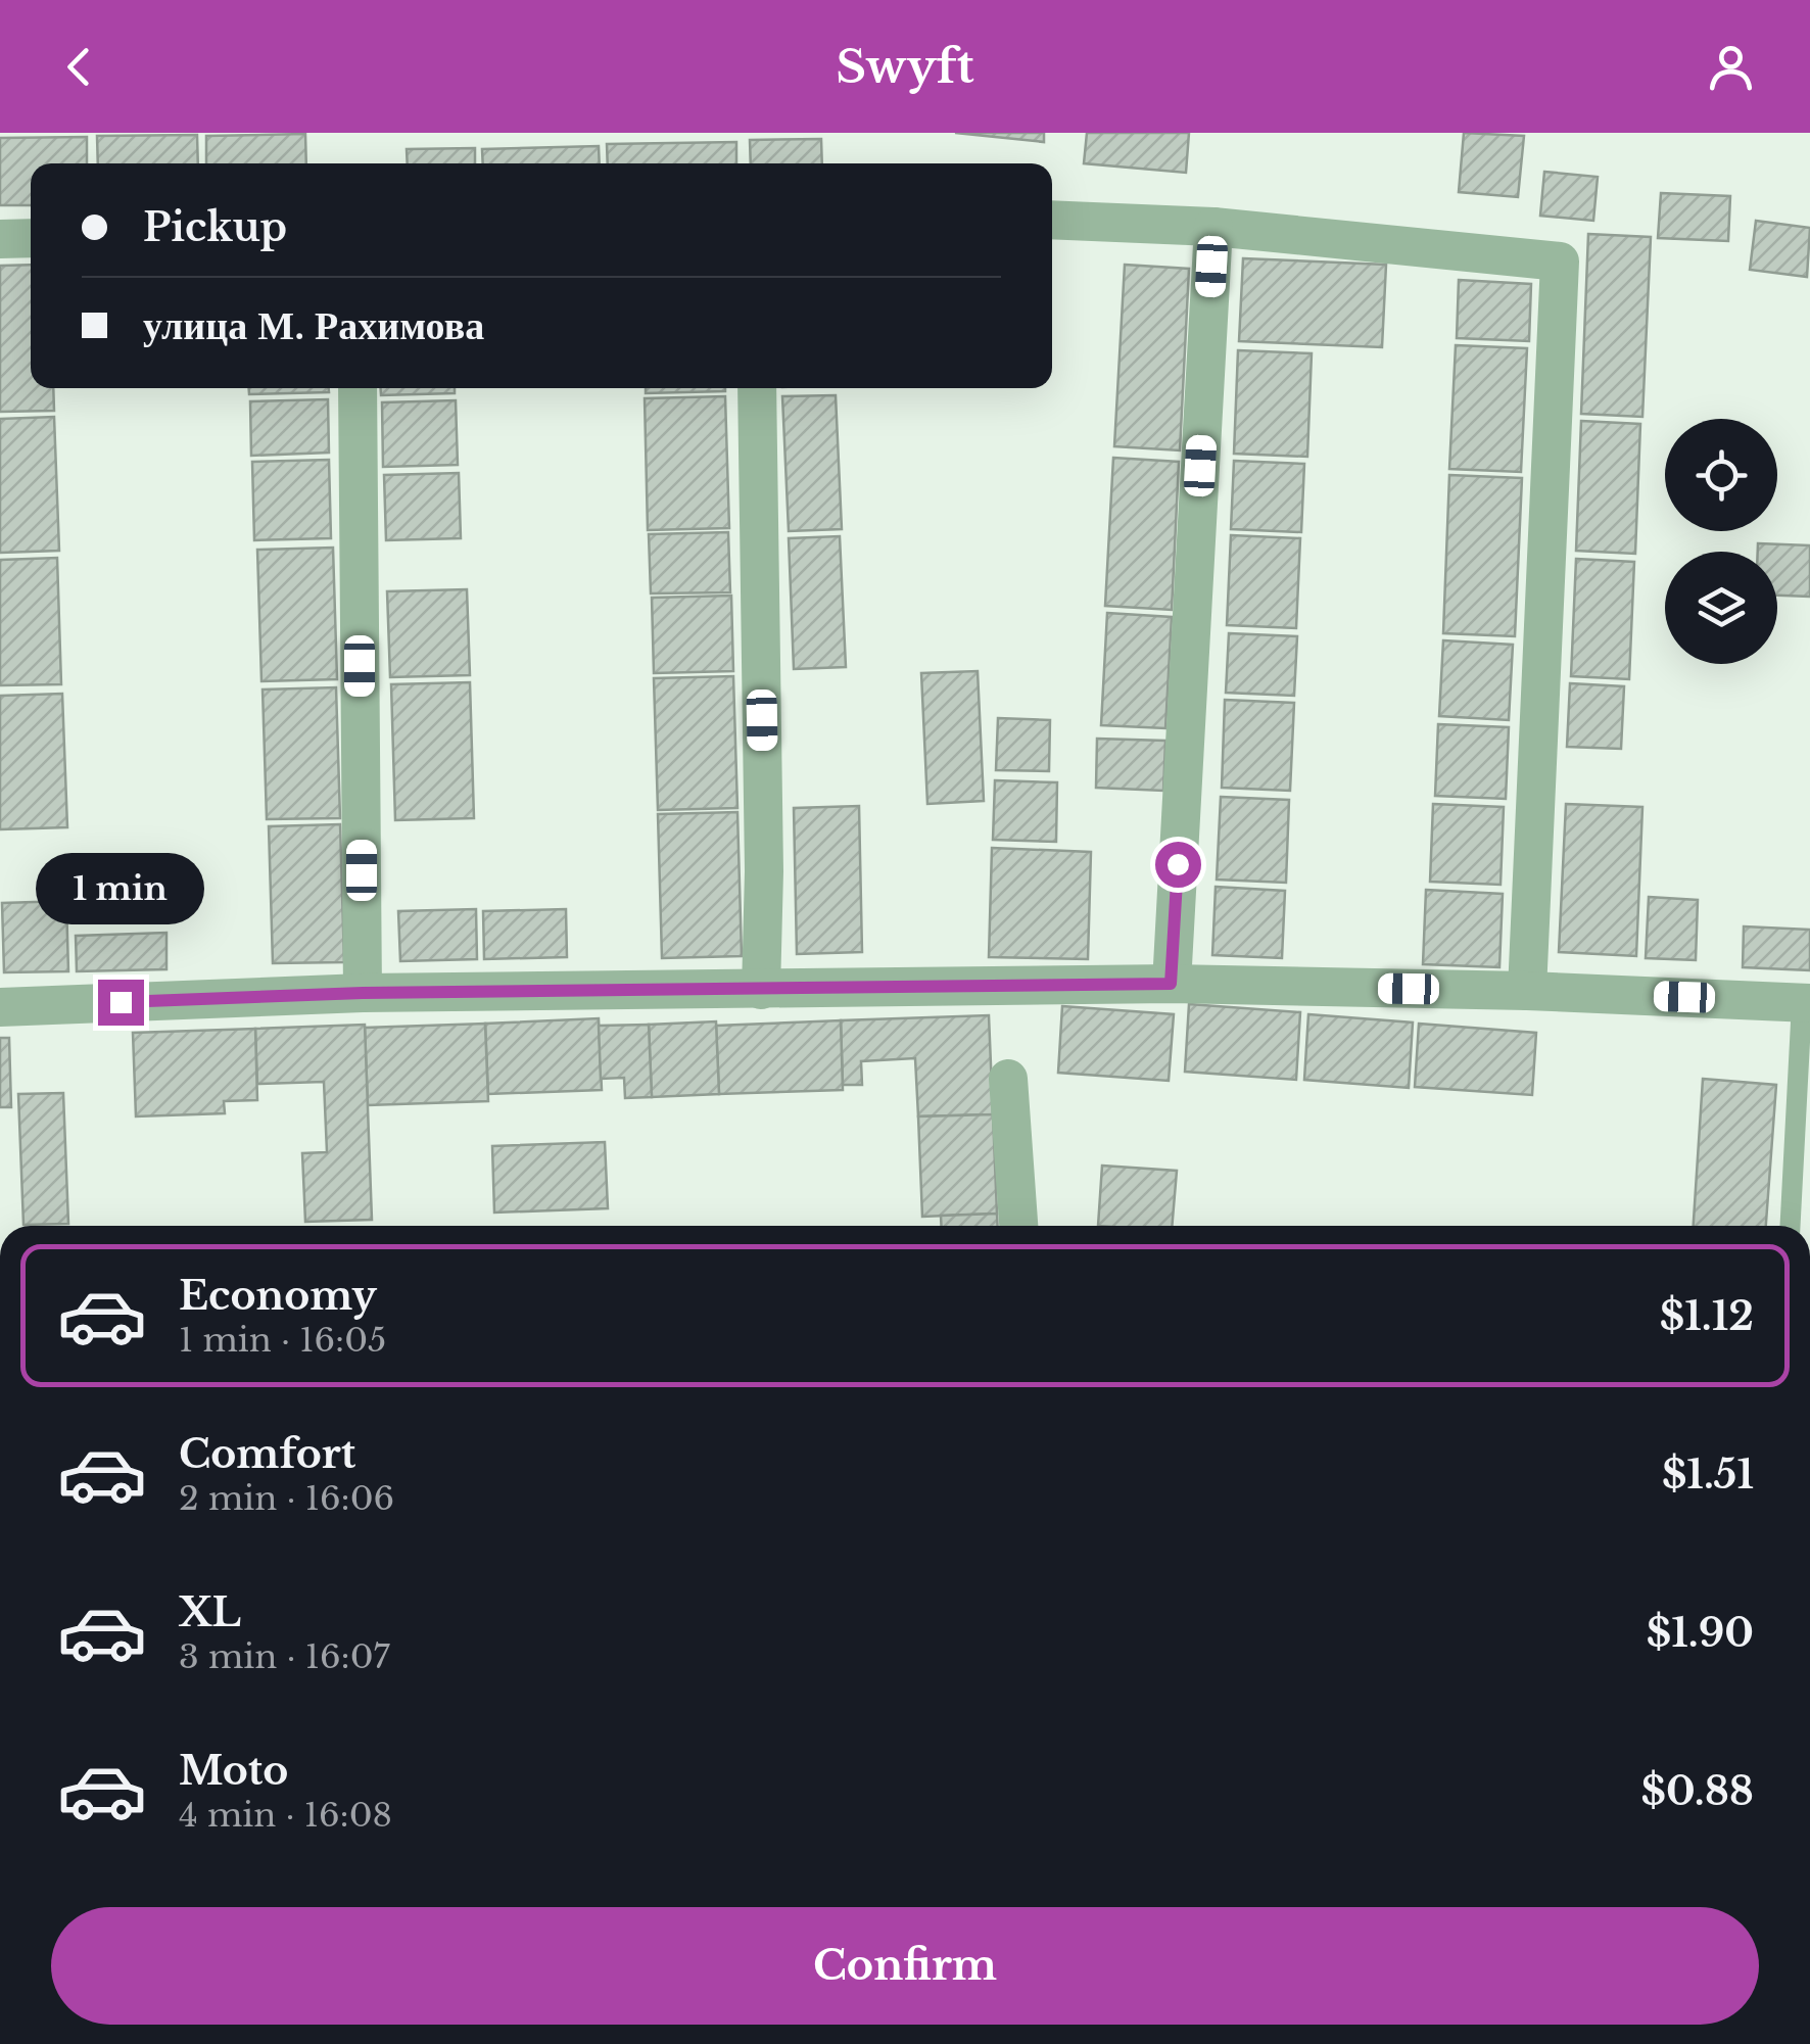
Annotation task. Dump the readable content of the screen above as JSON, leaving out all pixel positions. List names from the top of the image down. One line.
{"page":{"header":"Swyft","banner":["Pickup","улица М. Рахимова"],"bubble":"1 min","list":[{"name":"Economy","note":"1 min · 16:05","value":"$1.12"},{"name":"Comfort","note":"2 min · 16:06","value":"$1.51"},{"name":"XL","note":"3 min · 16:07","value":"$1.90"},{"name":"Moto","note":"4 min · 16:08","value":"$0.88"}],"buttons":"Confirm"}}
